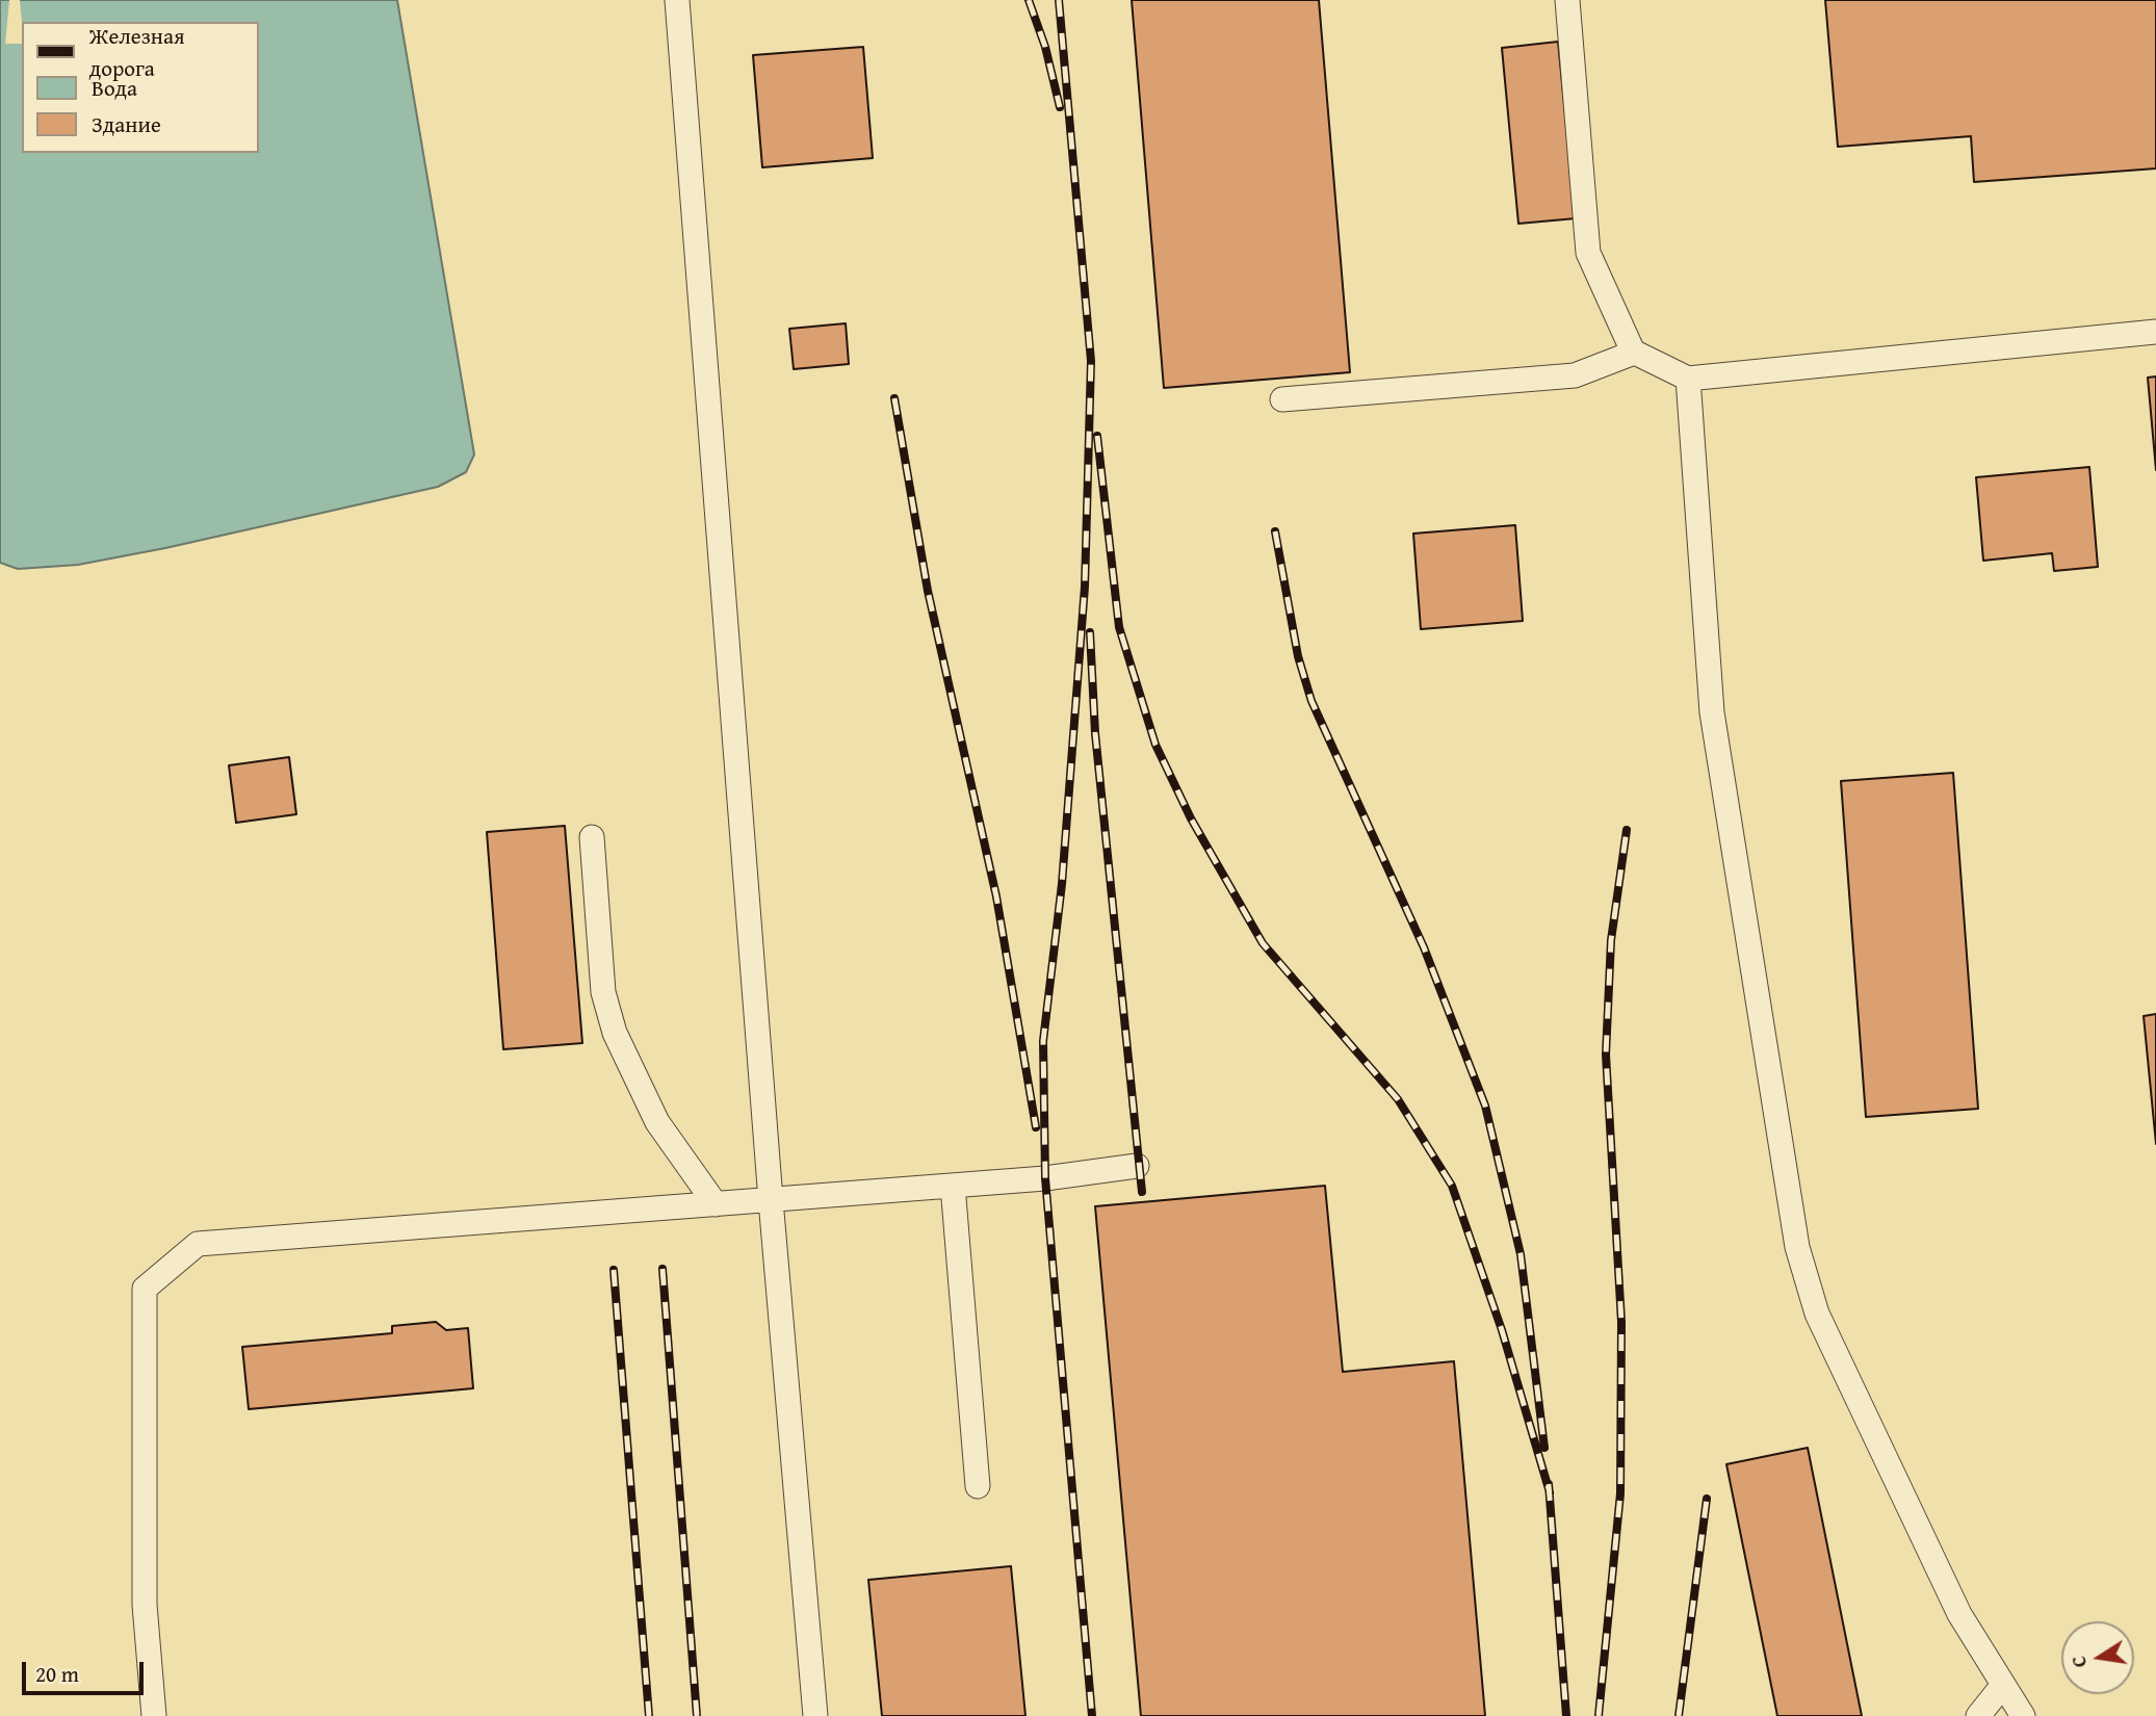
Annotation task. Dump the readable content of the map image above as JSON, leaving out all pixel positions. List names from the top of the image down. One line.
{"legend":["Железная дорога","Вода","Здание"],"scale_bar":"20 m","north":"left"}
